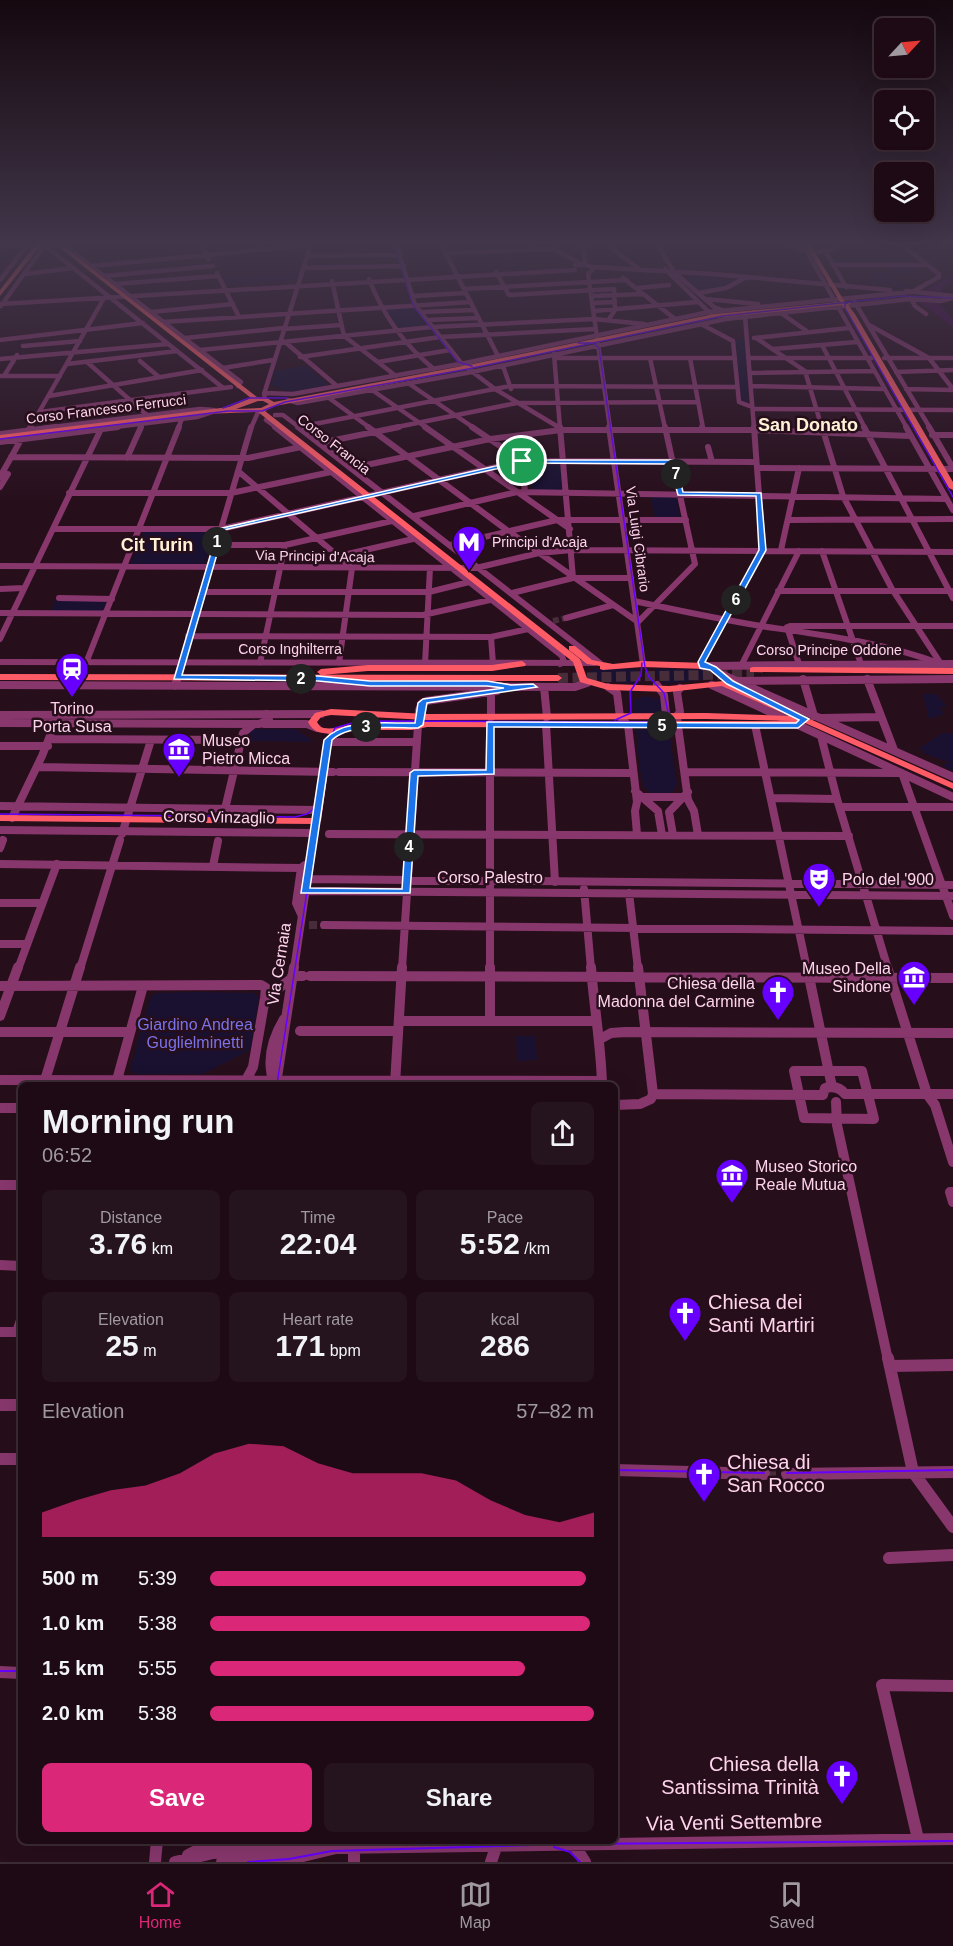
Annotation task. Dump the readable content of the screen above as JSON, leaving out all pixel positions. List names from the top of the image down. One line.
{"streets":{"main road":["Corso Francesco Ferrucci","Corso Francia","Corso Inghilterra","Corso Principe Oddone","Corso Vinzaglio","Via Cernaia"],"street":["Via Luigi Cibrario","Via Principi d'Acaja","Corso Palestro","Via Venti Settembre"]},"crossings":[["Corso Francesco Ferrucci","Corso Francia"],["Corso Francia","Via Principi d'Acaja"],["Corso Francia","Corso Inghilterra"],["Via Luigi Cibrario","Via Principi d'Acaja"],["Corso Vinzaglio","Via Cernaia"],["Corso Palestro","Via Cernaia"]],"districts":["San Donato","Cit Turin"],"parks":["Giardino Andrea Guglielminetti"],"places":{"metro station":["Principi d'Acaja"],"station":["Torino Porta Susa"],"museum":["Museo Pietro Micca","Museo Della Sindone","Museo Storico Reale Mutua"],"theatre":["Polo del '900"],"church":["Chiesa della Madonna del Carmine","Chiesa dei Santi Martiri","Chiesa di San Rocco","Chiesa della Santissima Trinità"]},"north":"top right","page":{"pins":["7","1","6","2","5","3","4"],"heading":["Morning run","06:52"],"stats":[["Distance","3.76 km"],["Time","22:04"],["Pace","5:52 /km"],["Elevation","25 m"],["Heart rate","171 bpm"],["kcal","286"]],"chart":["Elevation","57–82 m"],"list":[{"name":"500 m","note":"5:39"},{"name":"1.0 km","note":"5:38"},{"name":"1.5 km","note":"5:55"},{"name":"2.0 km","note":"5:38"}],"buttons":["Save","Share"],"tabs":["Home","Map","Saved"]}}
